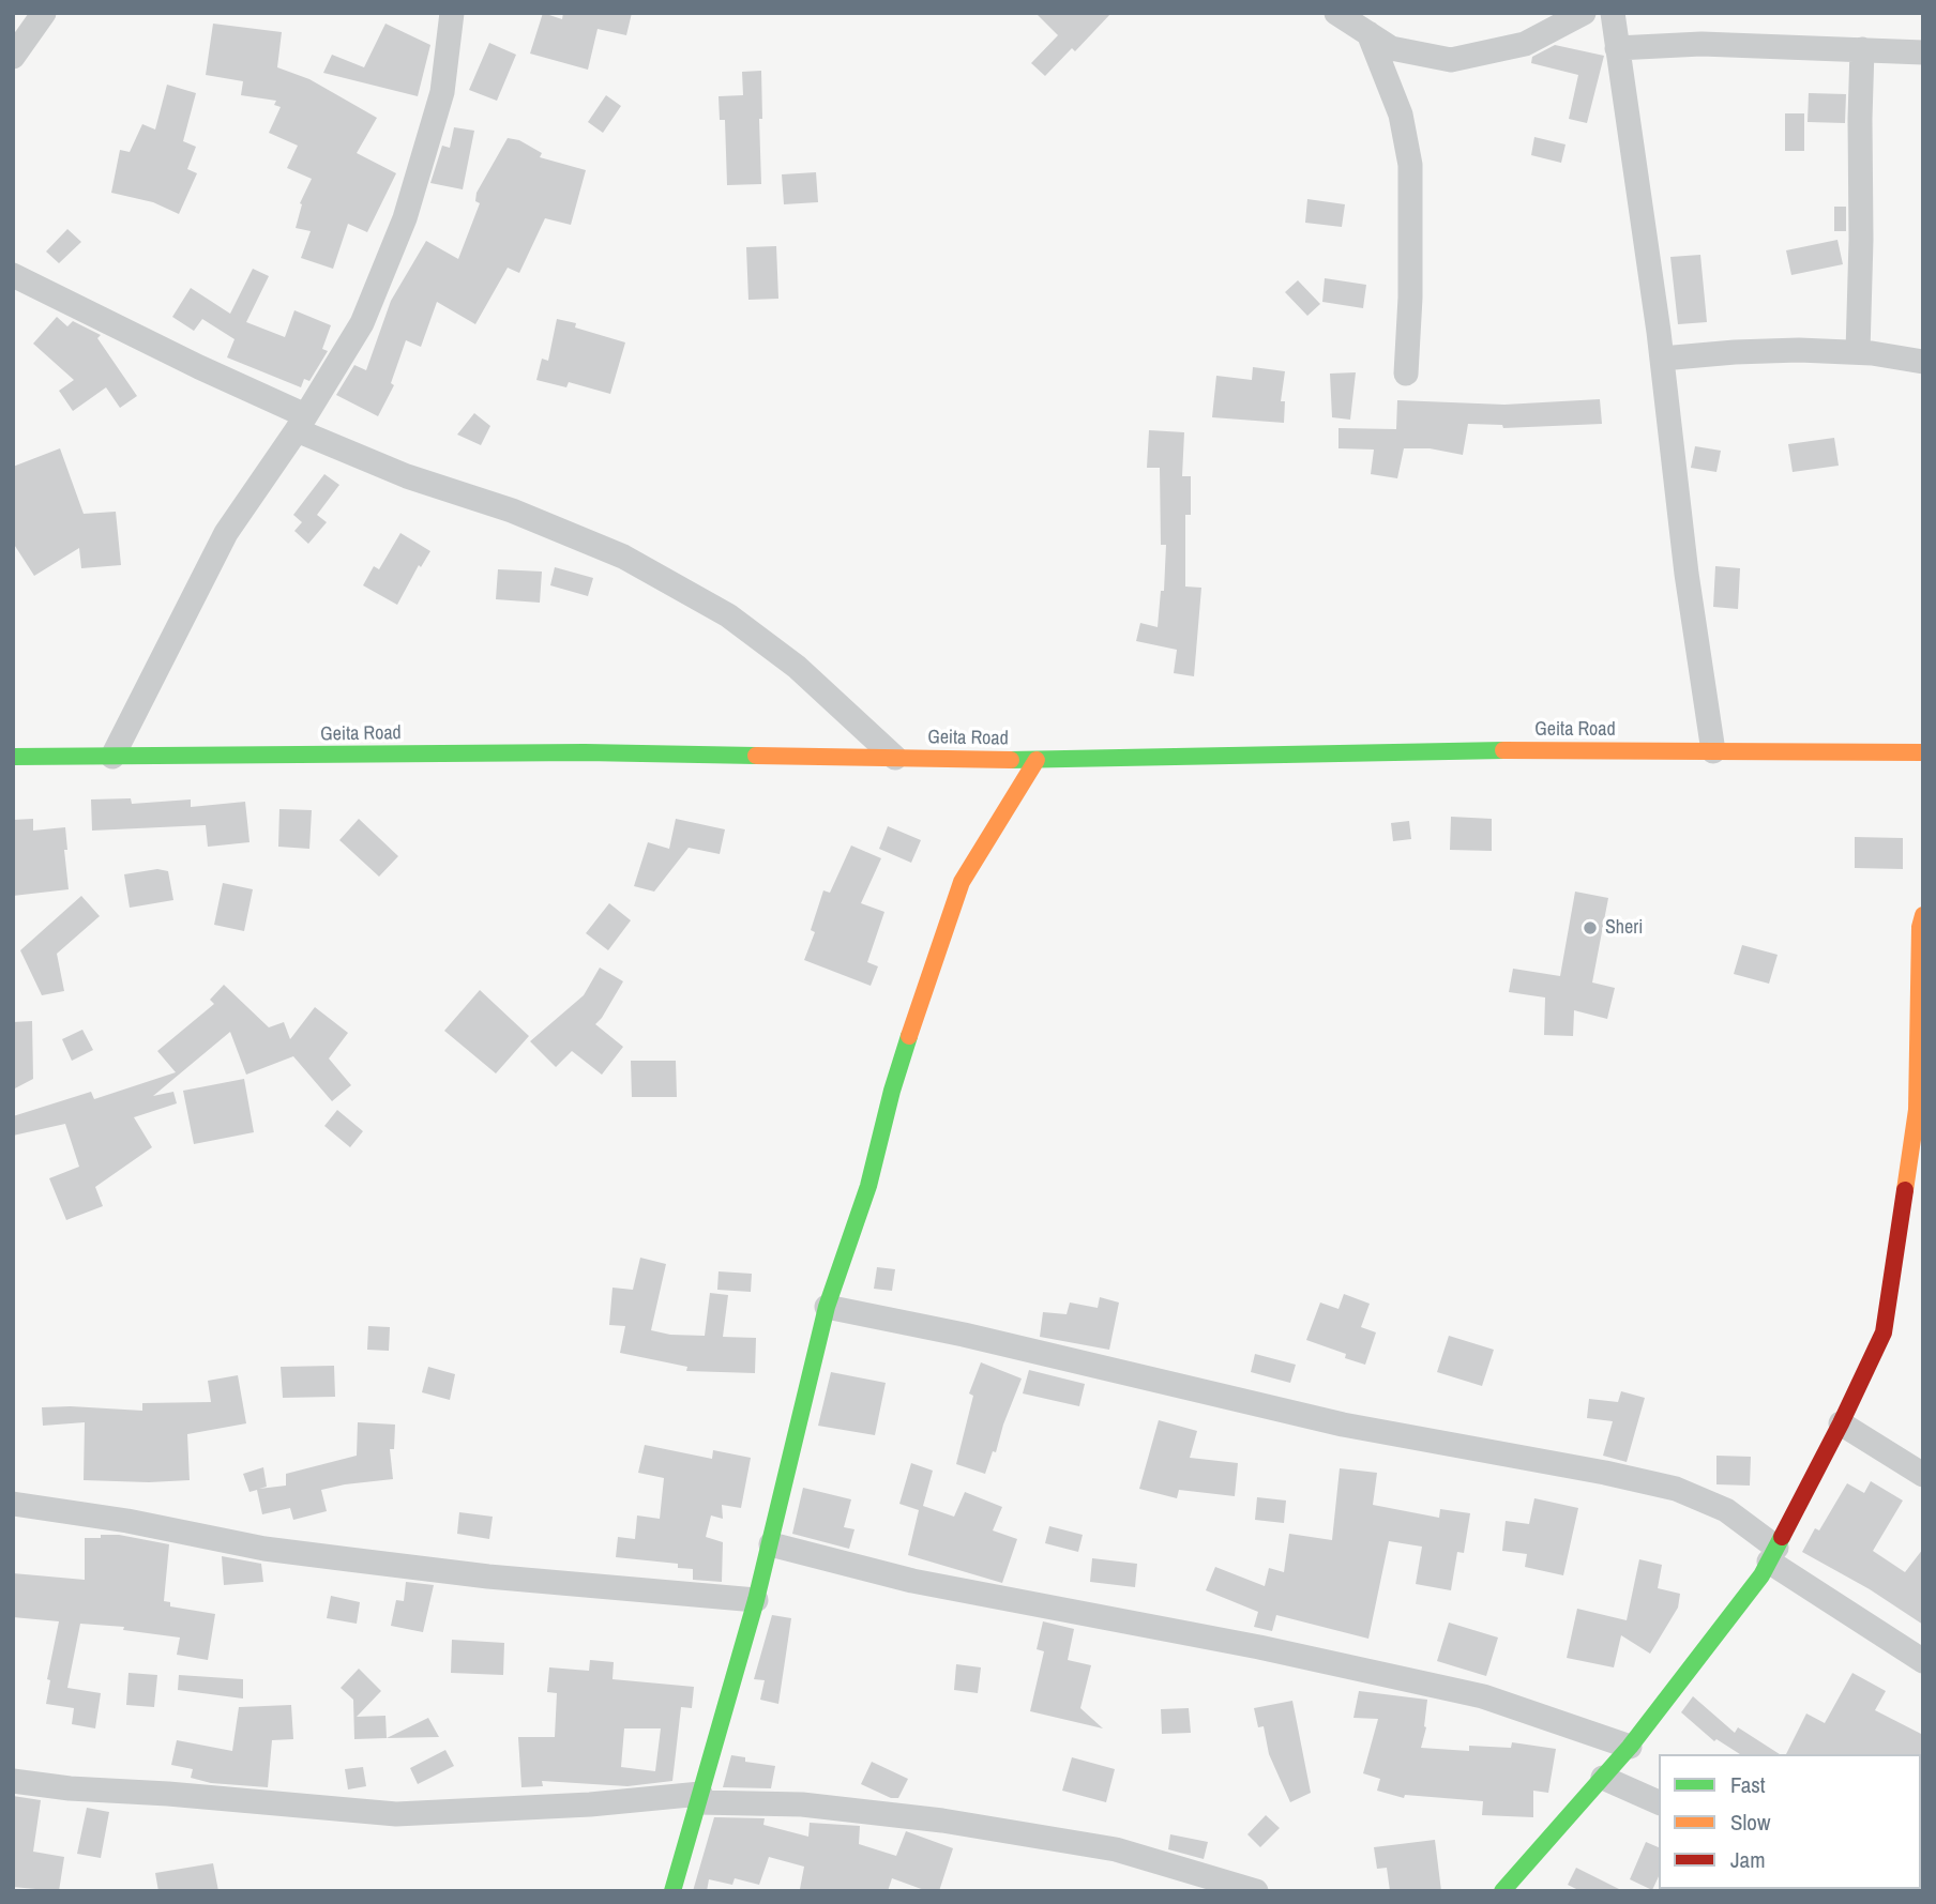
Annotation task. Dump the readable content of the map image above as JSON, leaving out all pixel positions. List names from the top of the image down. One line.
{"streets":{"main road":["Geita Road"]},"places":["Sheri"],"legend":["Fast","Slow","Jam"]}
